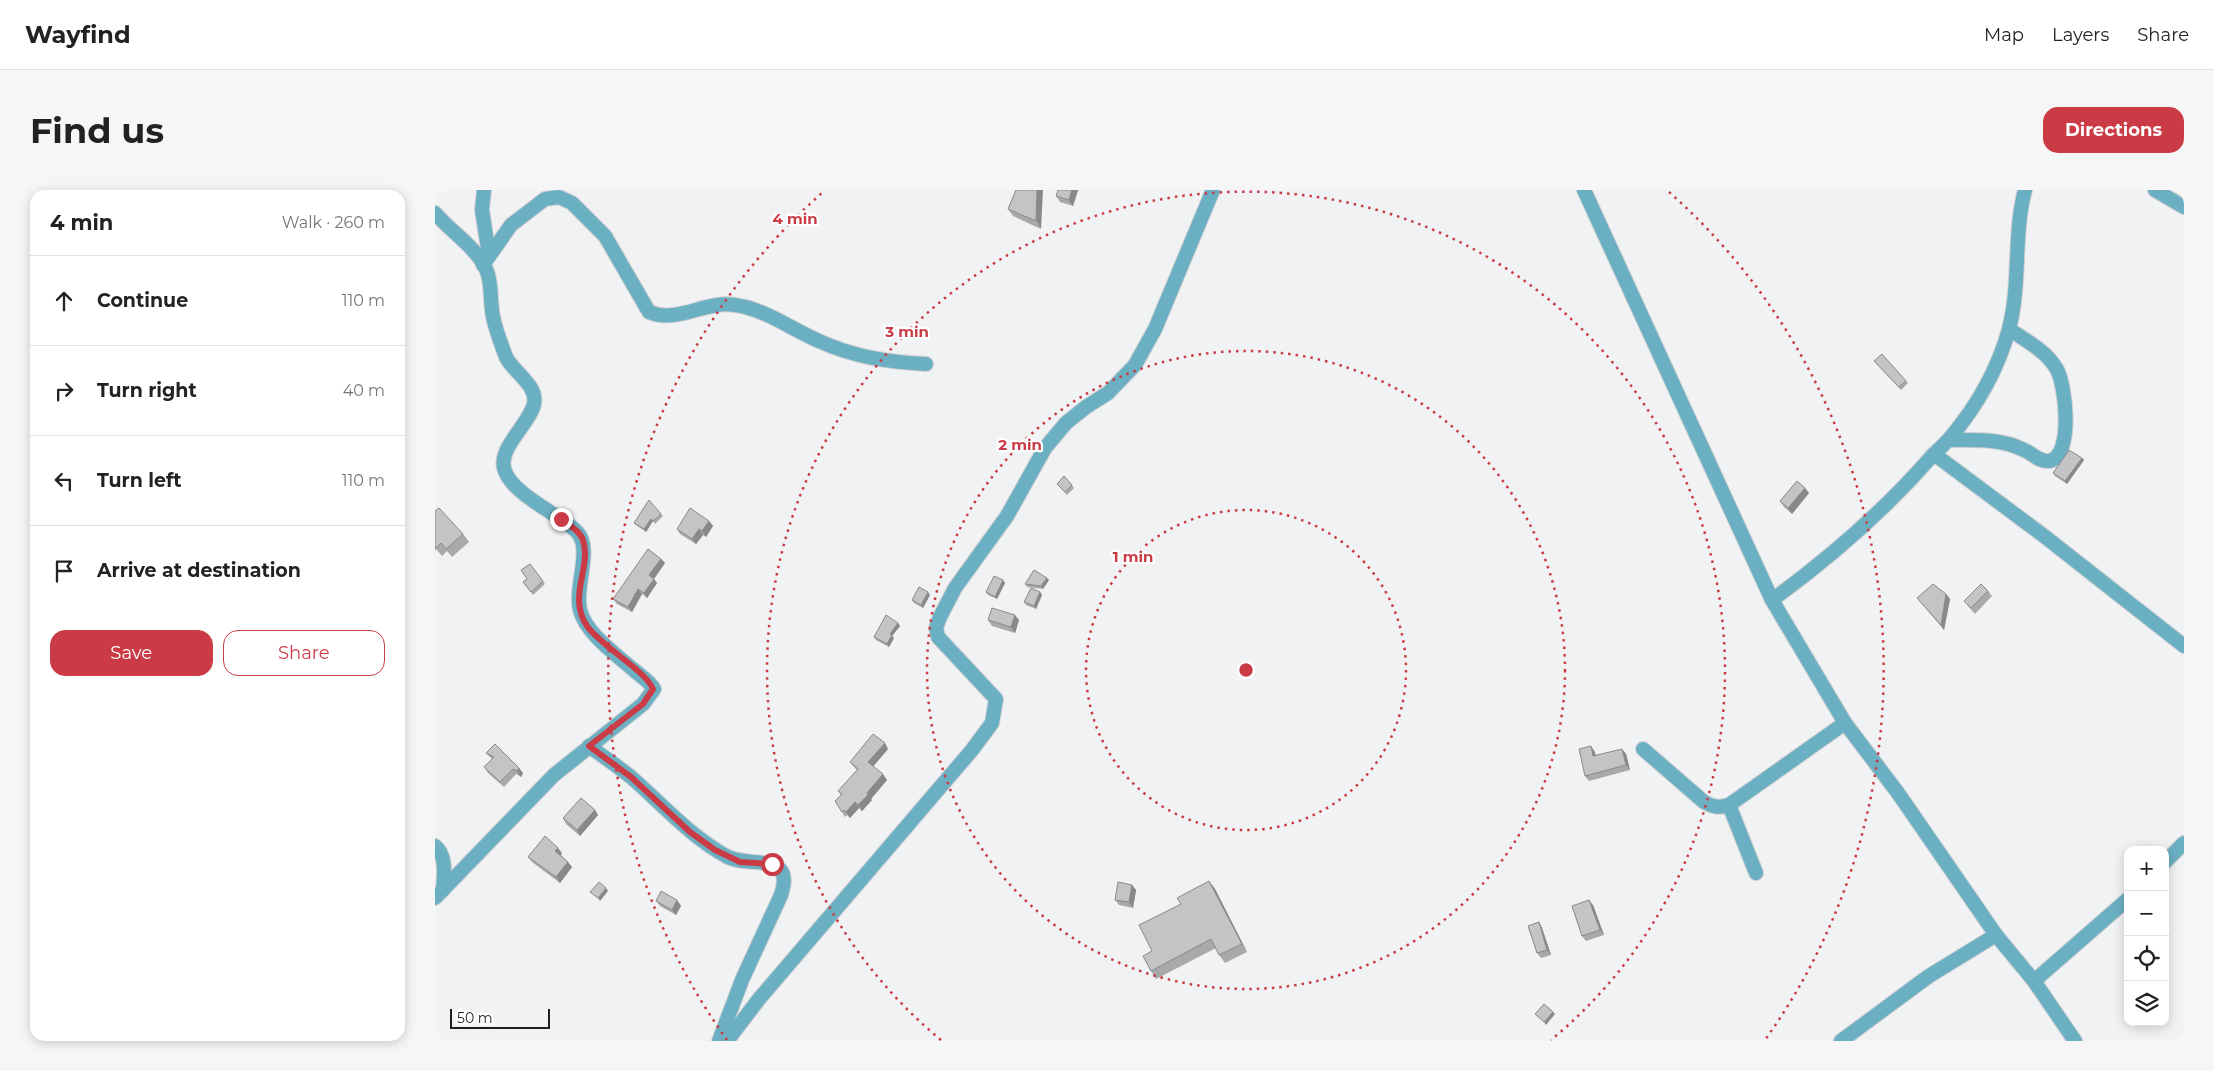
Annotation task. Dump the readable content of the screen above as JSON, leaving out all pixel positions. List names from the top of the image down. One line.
{"scale_bar":"50 m","page":{"header":"Wayfind","nav":["Map","Layers","Share"],"buttons":["Directions",["Save","Share"]],"title":"Find us","heading":["4 min","Walk · 260 m"],"list":[["Continue","110 m"],["Turn right","40 m"],["Turn left","110 m"],"Arrive at destination"],"map_buttons":["+","−"],"scale":"50 m"},"rings":["4 min","3 min","2 min","1 min"]}
